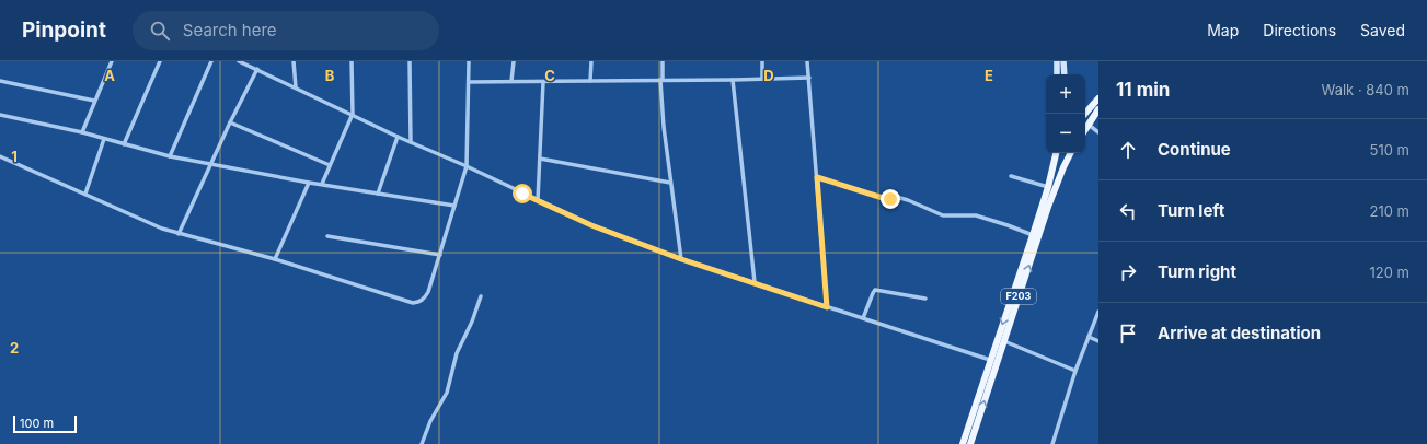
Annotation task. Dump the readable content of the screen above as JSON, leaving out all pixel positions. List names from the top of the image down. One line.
{"streets":{"main road":["F203"]},"scale_bar":"100 m","page":{"header":"Pinpoint","search":"Search here","nav":["Map","Directions","Saved"],"heading":["11 min","Walk · 840 m"],"map_buttons":["+","−"],"list":[["Continue","510 m"],["Turn left","210 m"],["Turn right","120 m"],"Arrive at destination"],"scale":"100 m"},"grid":{"columns":["A","B","C","D","E"],"rows":["1","2"]}}
